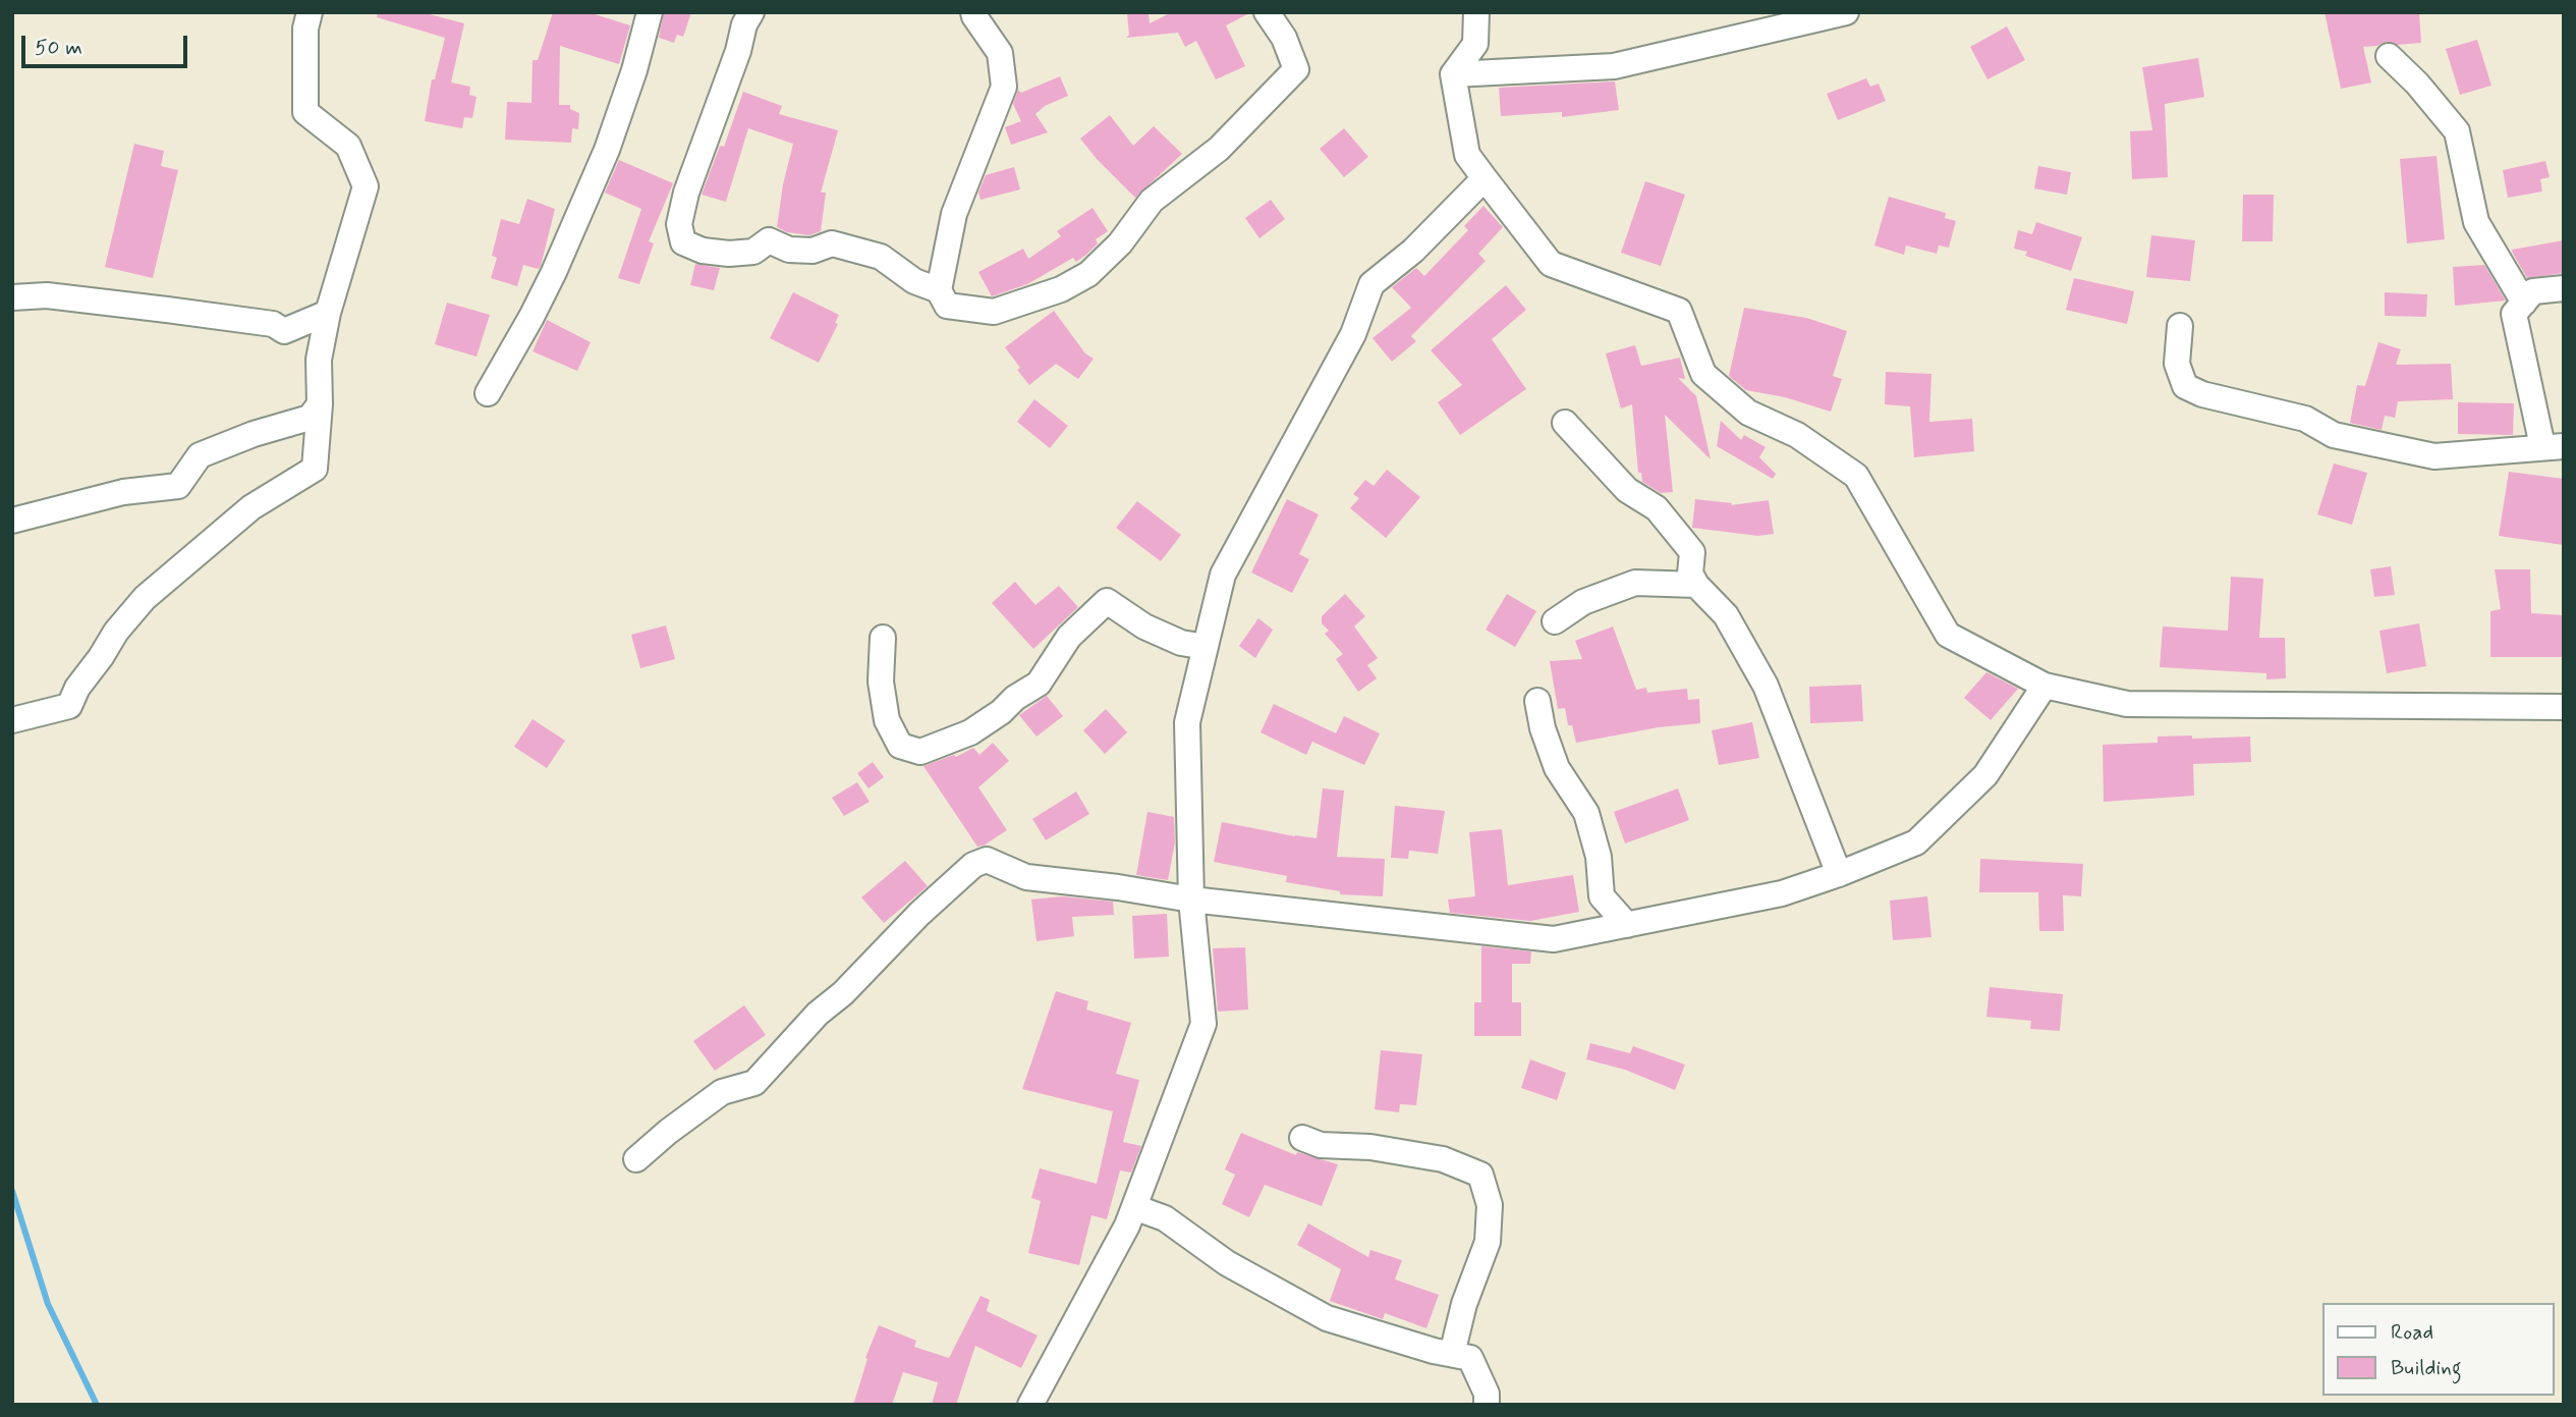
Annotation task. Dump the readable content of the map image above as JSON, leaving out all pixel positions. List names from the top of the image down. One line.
{"legend":["Road","Building"],"scale_bar":"50 m"}
